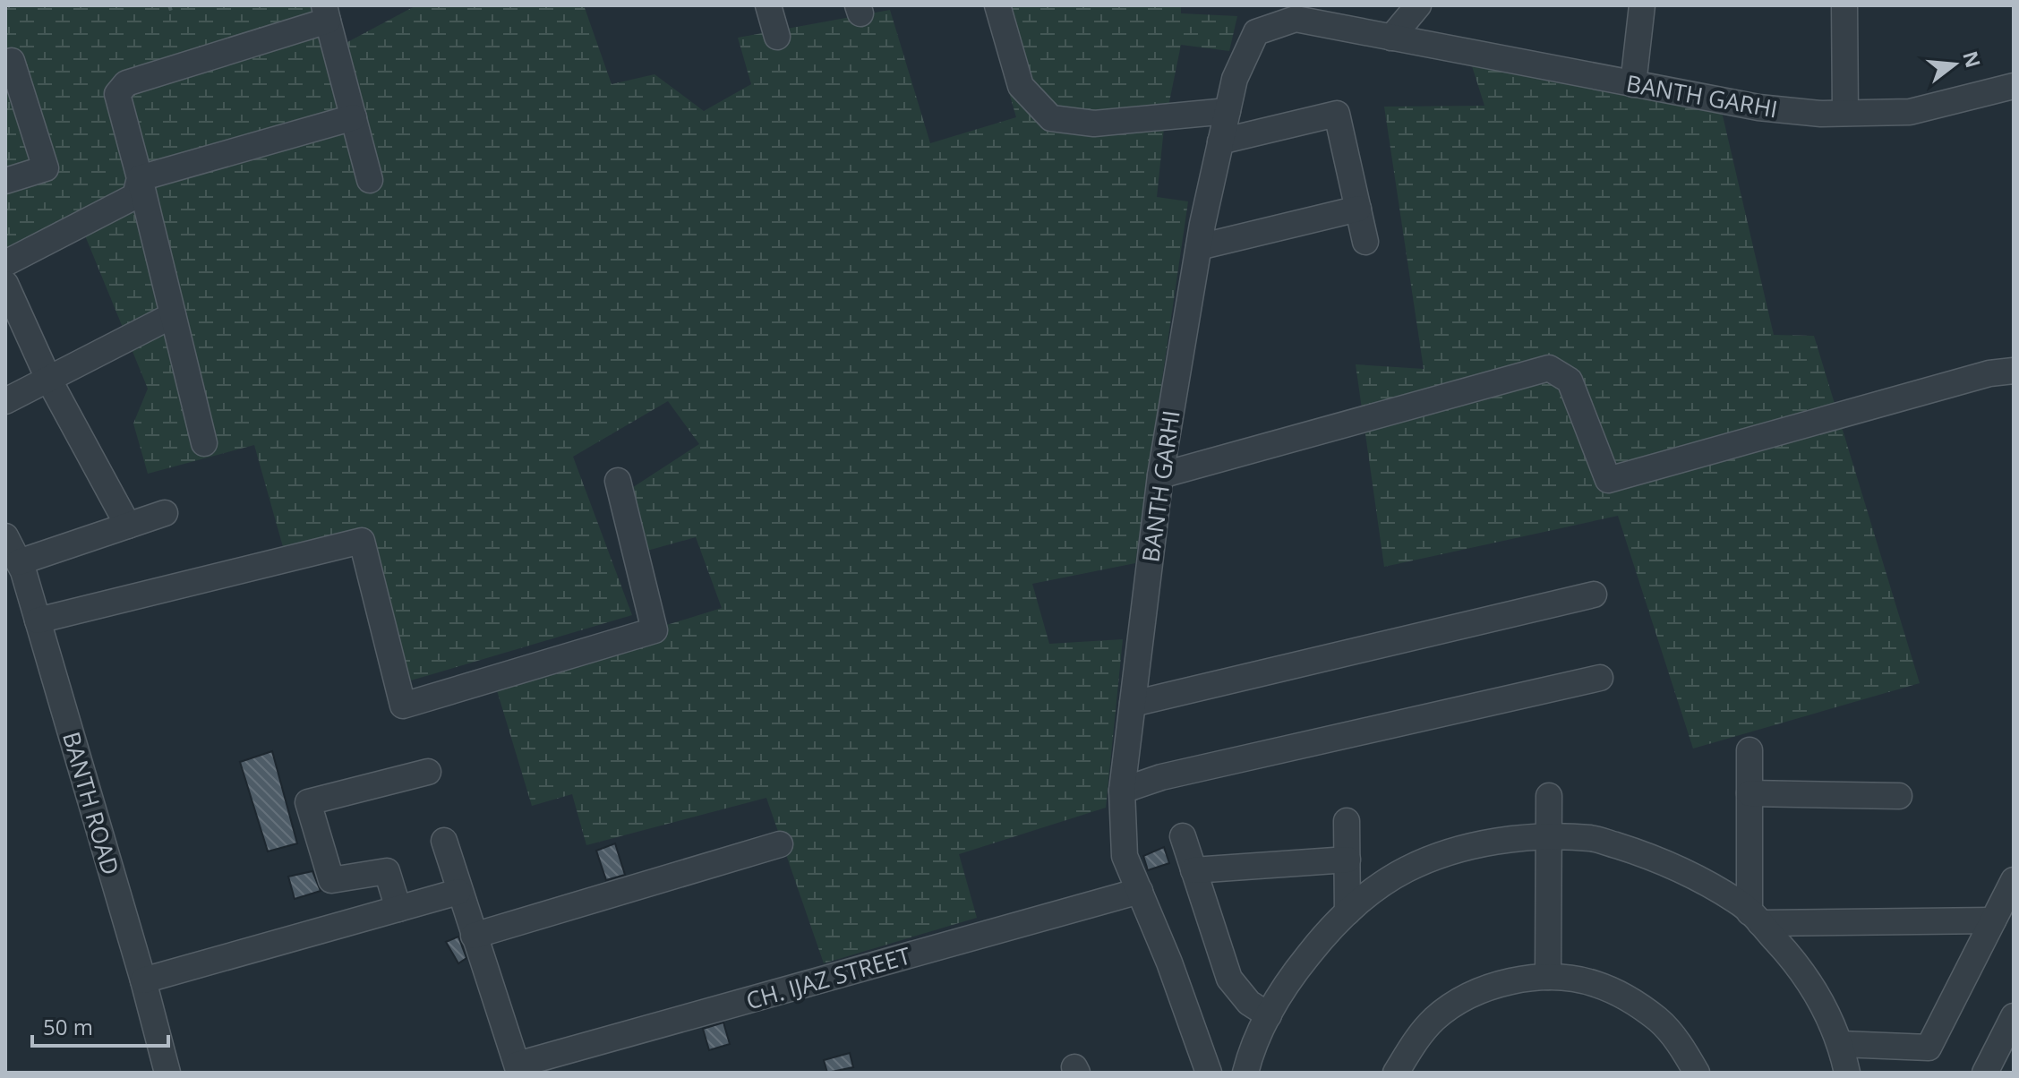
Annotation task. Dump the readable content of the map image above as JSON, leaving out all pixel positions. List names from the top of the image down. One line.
{"streets":{"street":["BANTH GARHI","BANTH ROAD","CH. IJAZ STREET"]},"crossings":[["BANTH GARHI","CH. IJAZ STREET"]],"scale_bar":"50 m","north":"right"}
